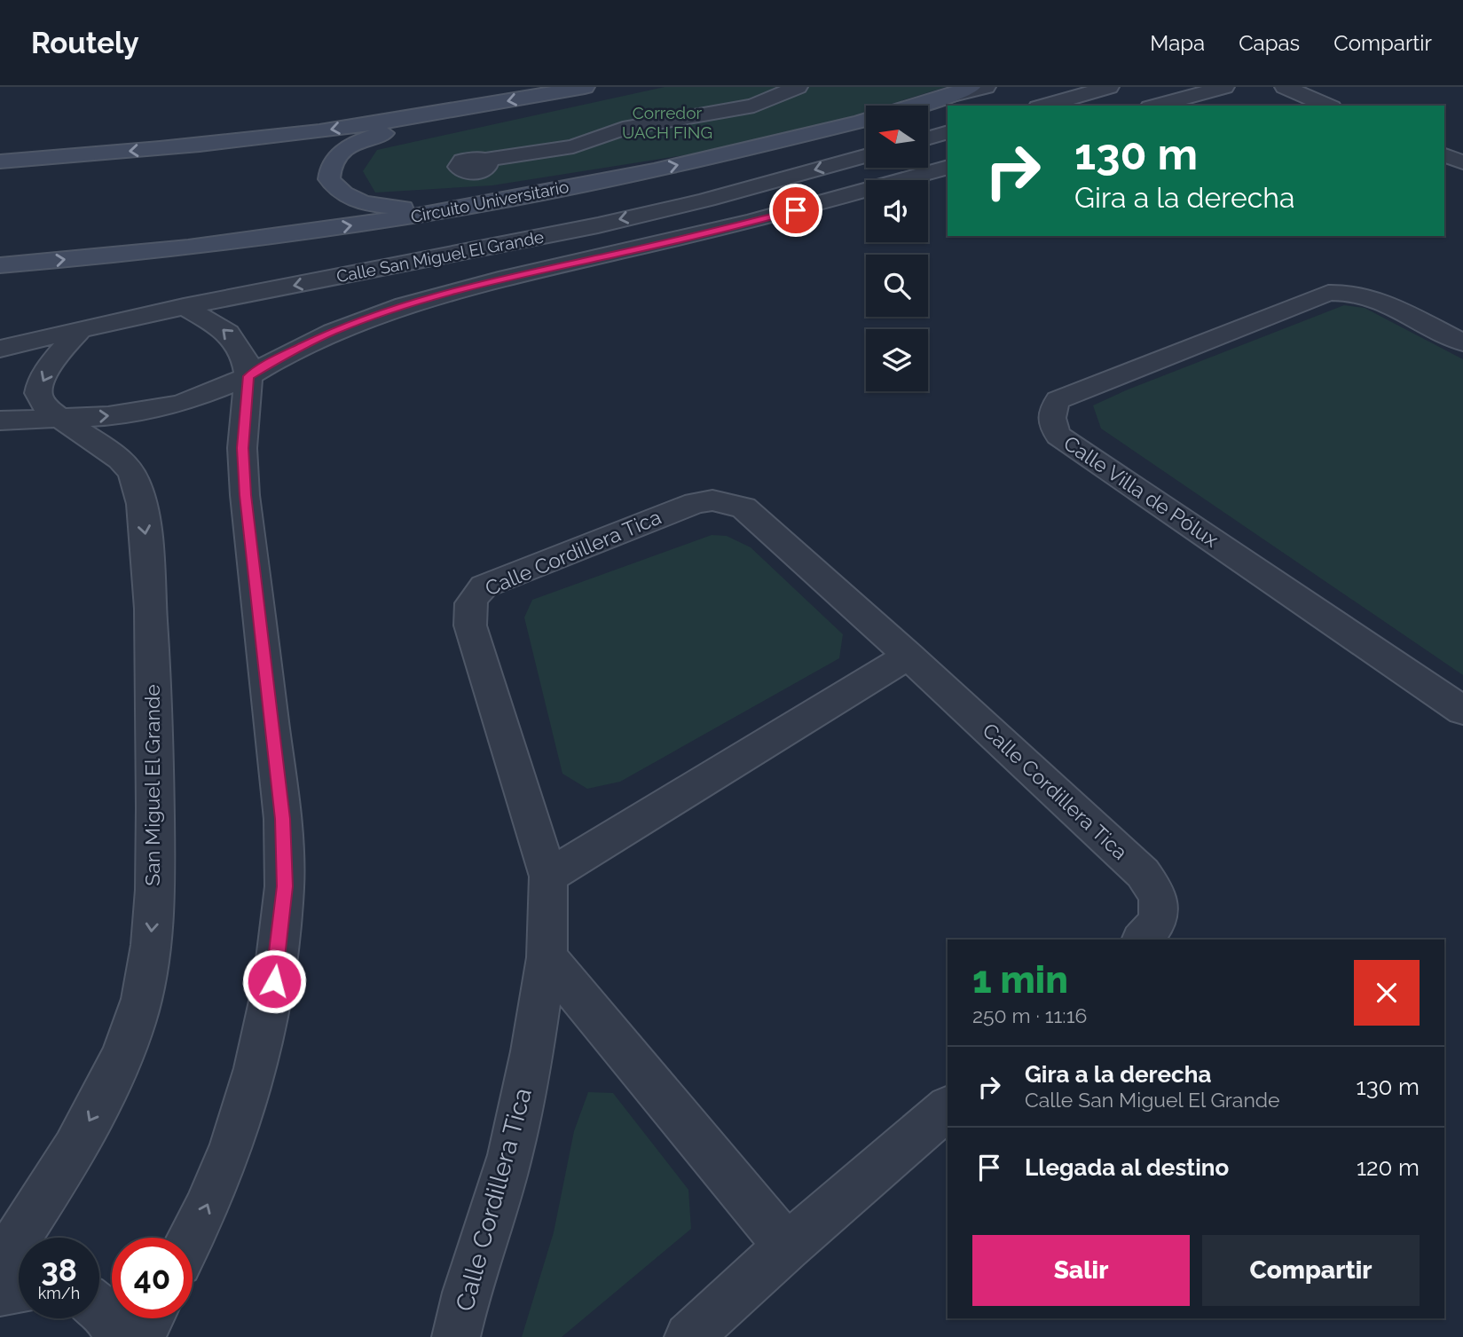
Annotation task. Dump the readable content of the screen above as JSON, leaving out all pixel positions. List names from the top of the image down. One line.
{"streets":{"main road":["Circuito Universitario"],"street":["Calle San Miguel El Grande","Calle Villa de Pólux","Calle Cordillera Tica","San Miguel El Grande"]},"crossings":[["Calle San Miguel El Grande","San Miguel El Grande"]],"parks":["Corredor UACH FING"],"north":"left","page":{"header":"Routely","nav":["Mapa","Capas","Compartir"],"turn":["130 m","Gira a la derecha"],"heading":["1 min","250 m · 11:16"],"list":[{"name":"Gira a la derecha","note":"Calle San Miguel El Grande","value":"130 m"},{"name":"Llegada al destino","value":"120 m"}],"buttons":["Salir","Compartir"],"speed":"38 km/h","limit":"40"}}
